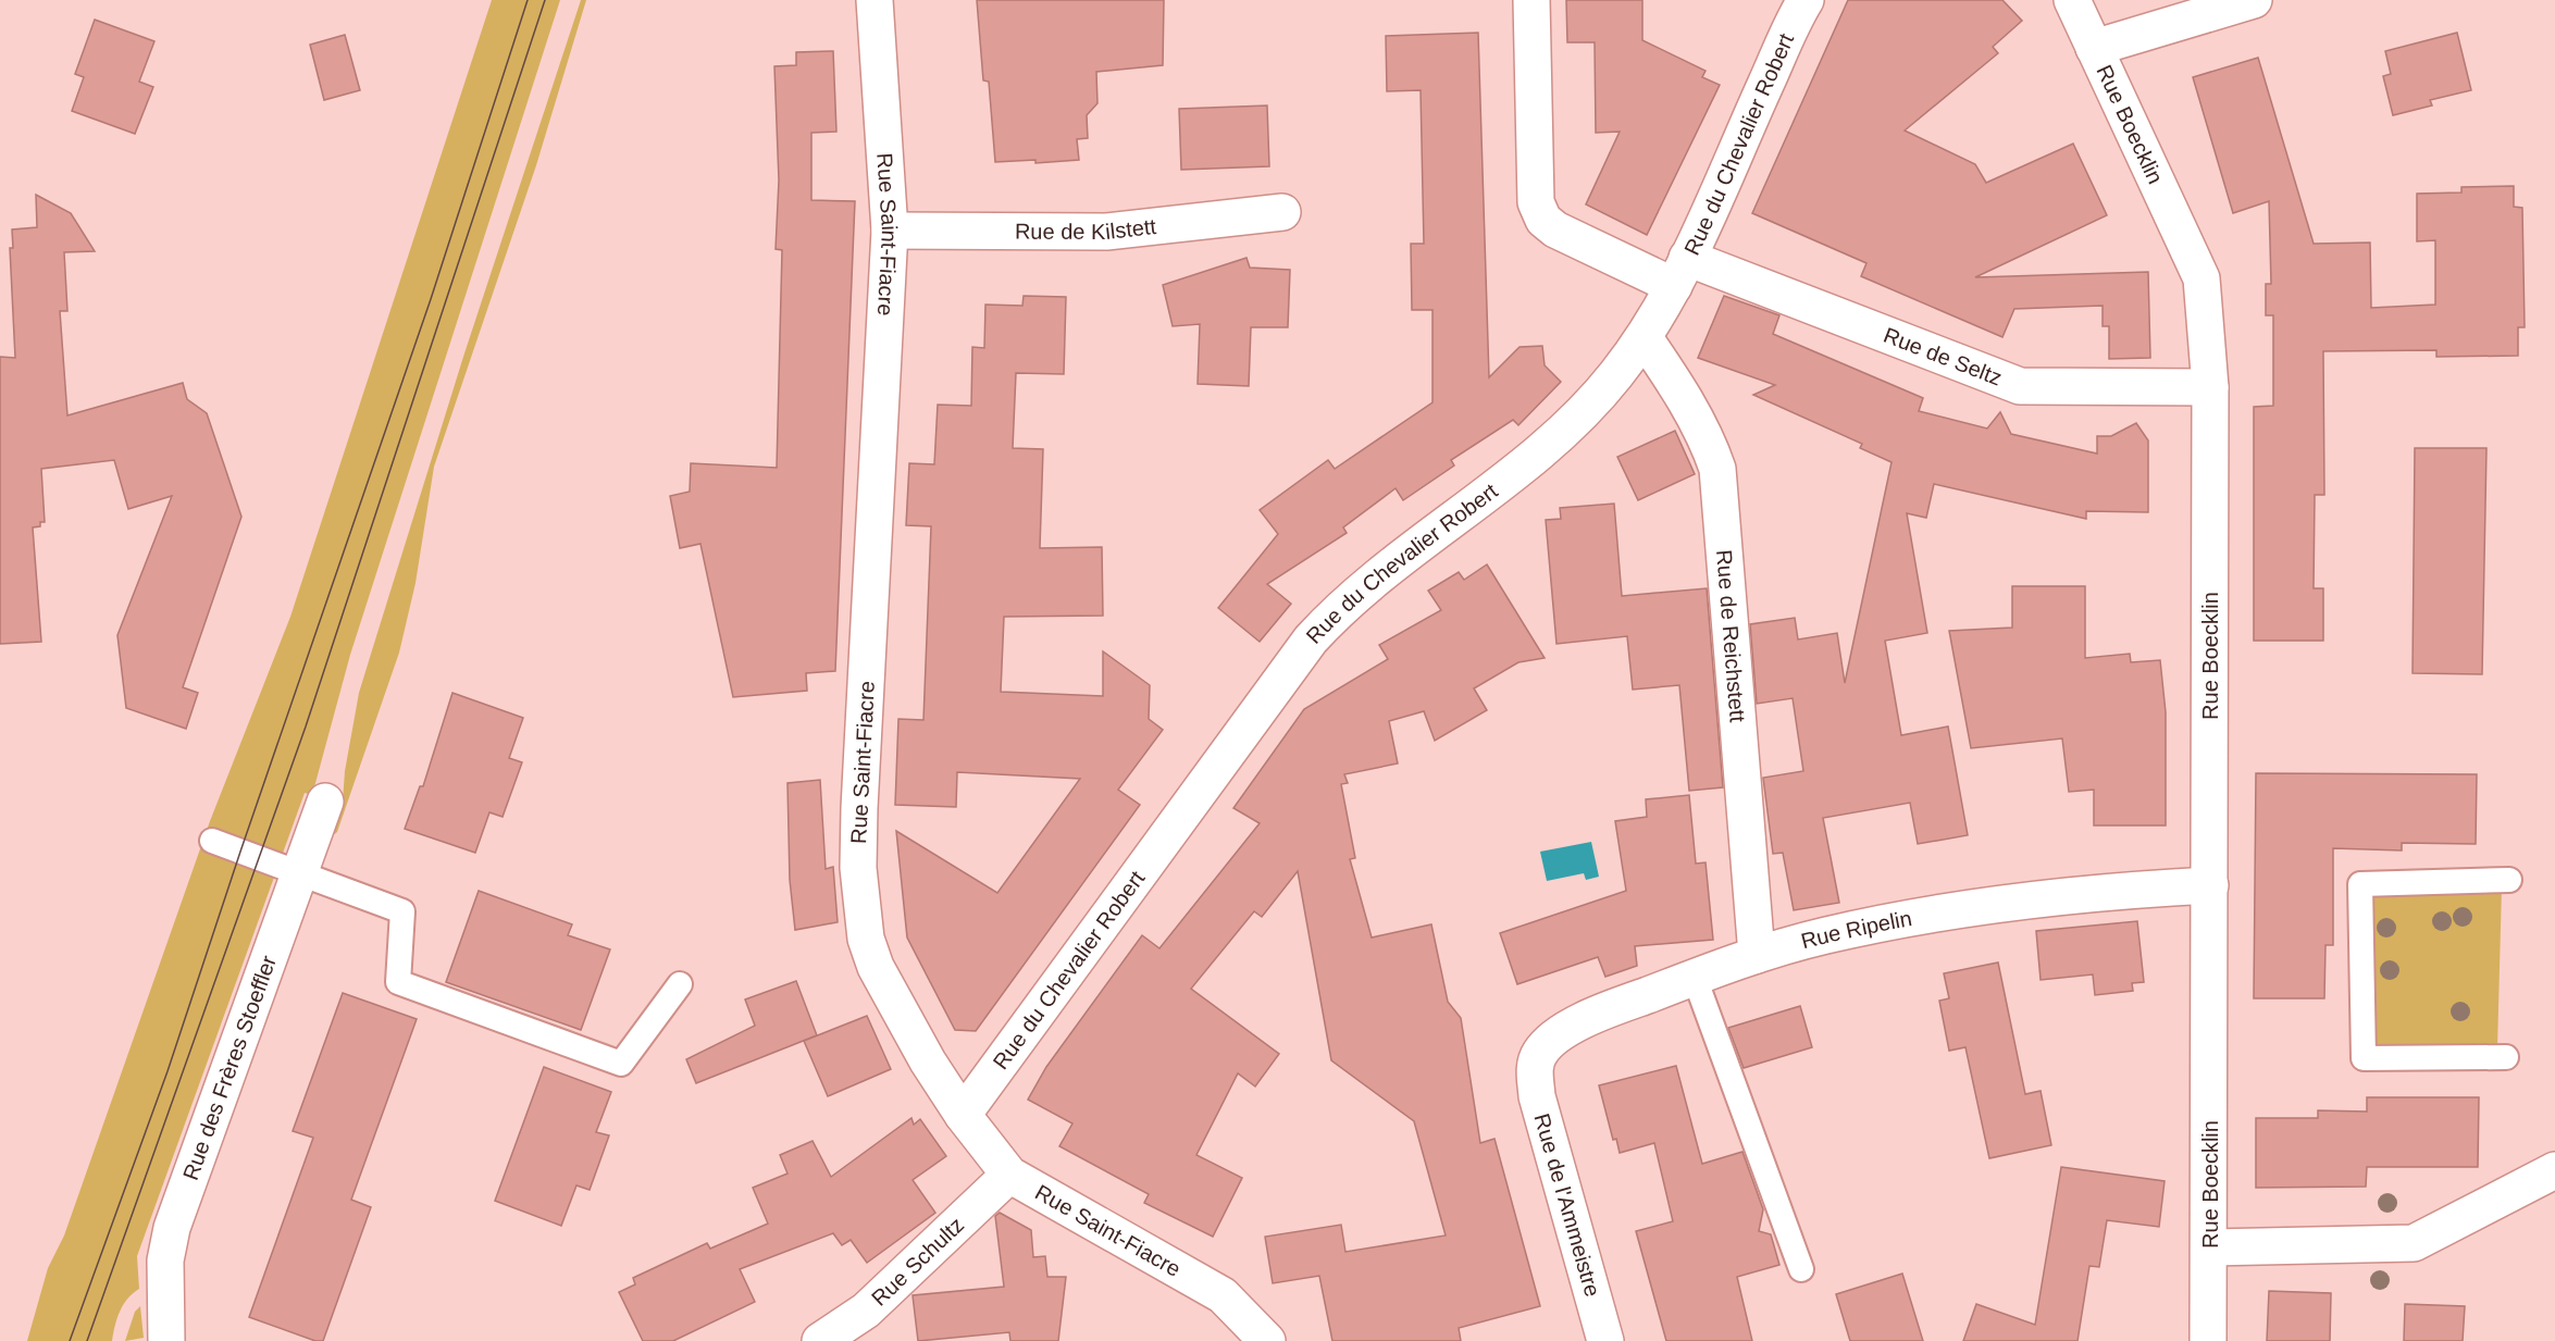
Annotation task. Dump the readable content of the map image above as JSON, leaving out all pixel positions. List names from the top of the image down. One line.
{"streets":{"street":["Rue Boecklin","Rue du Chevalier Robert","Rue de Kilstett","Rue Saint-Fiacre","Rue de Seltz","Rue de Reichstett","Rue Ripelin","Rue des Frères Stoeffler","Rue de l'Ammeistre","Rue Schultz"]},"crossings":[["Rue Boecklin","Rue de Seltz"],["Rue Boecklin","Rue Ripelin"],["Rue du Chevalier Robert","Rue Saint-Fiacre"],["Rue du Chevalier Robert","Rue de Seltz"],["Rue du Chevalier Robert","Rue de Reichstett"],["Rue de Kilstett","Rue Saint-Fiacre"],["Rue Saint-Fiacre","Rue Schultz"],["Rue de Reichstett","Rue Ripelin"],["Rue Ripelin","Rue de l'Ammeistre"]]}
